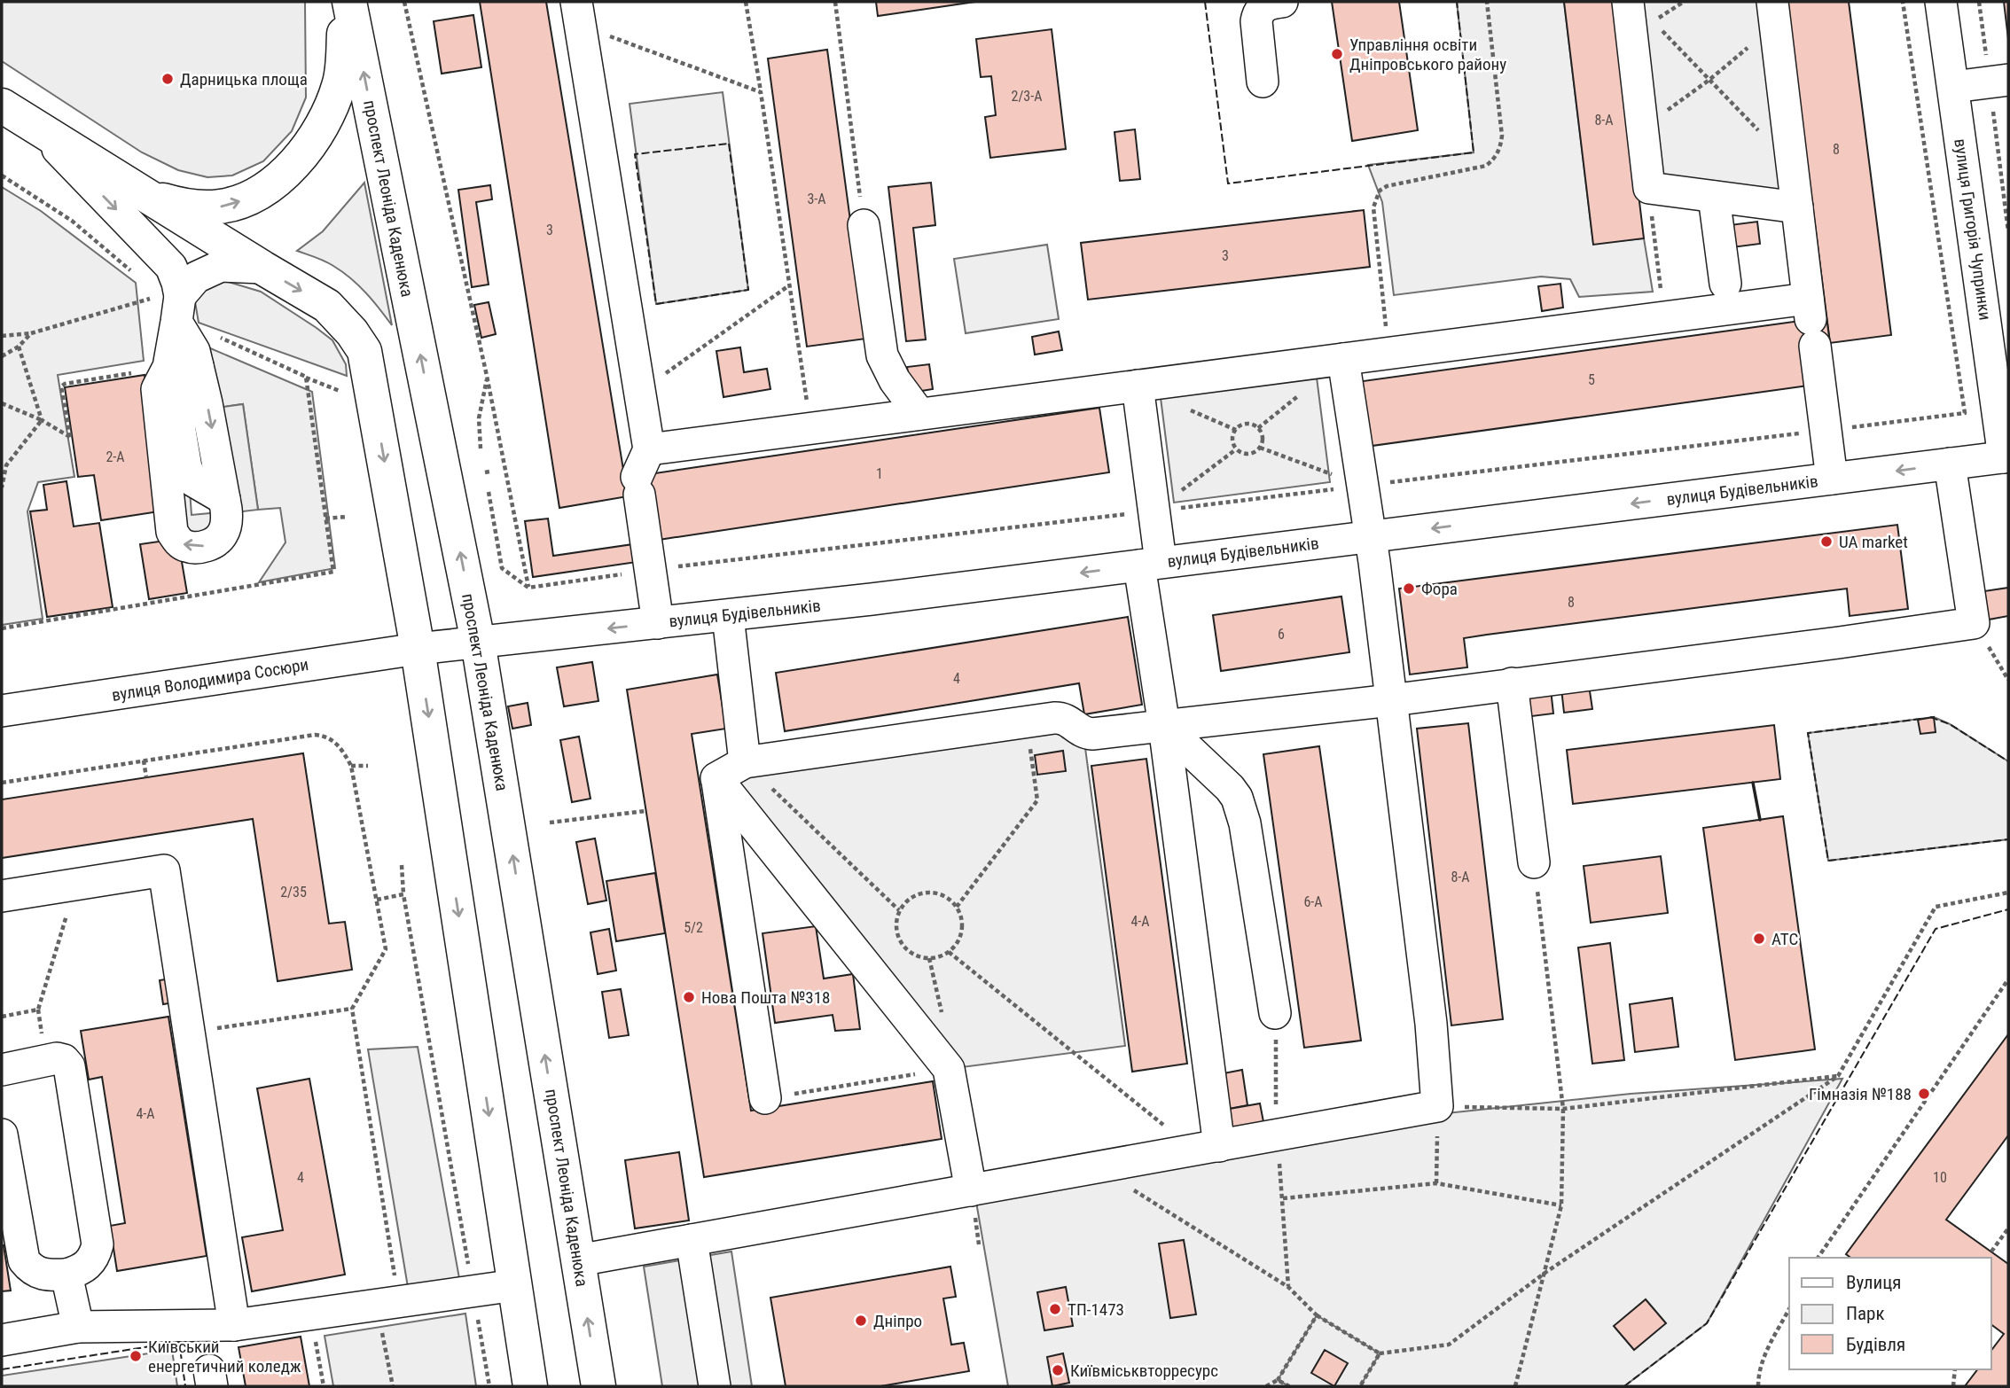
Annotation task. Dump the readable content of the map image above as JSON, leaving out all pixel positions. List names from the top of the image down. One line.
{"streets":{"highway":["проспект Леоніда Каденюка"],"street":["вулиця Григорія Чупринки","вулиця Будівельників","вулиця Володимира Сосюри"]},"crossings":[["проспект Леоніда Каденюка","вулиця Будівельників"],["вулиця Григорія Чупринки","вулиця Будівельників"],["вулиця Будівельників","вулиця Володимира Сосюри"]],"places":["Управління освіти Дніпровського району","Дарницька площа","UA market","Фора","АТС","Нова Пошта №318","Гімназія №188","ТП-1473","Дніпро","Київський енергетичний коледж","Київміськвторресурс"],"house_numbers":["2/3-А","8-А","8","3-А","3","3","5","2-А","1","8","6","4","8-А","2/35","6-А","4-А","5/2","4-А","4","10"],"legend":["Вулиця","Парк","Будівля"]}
